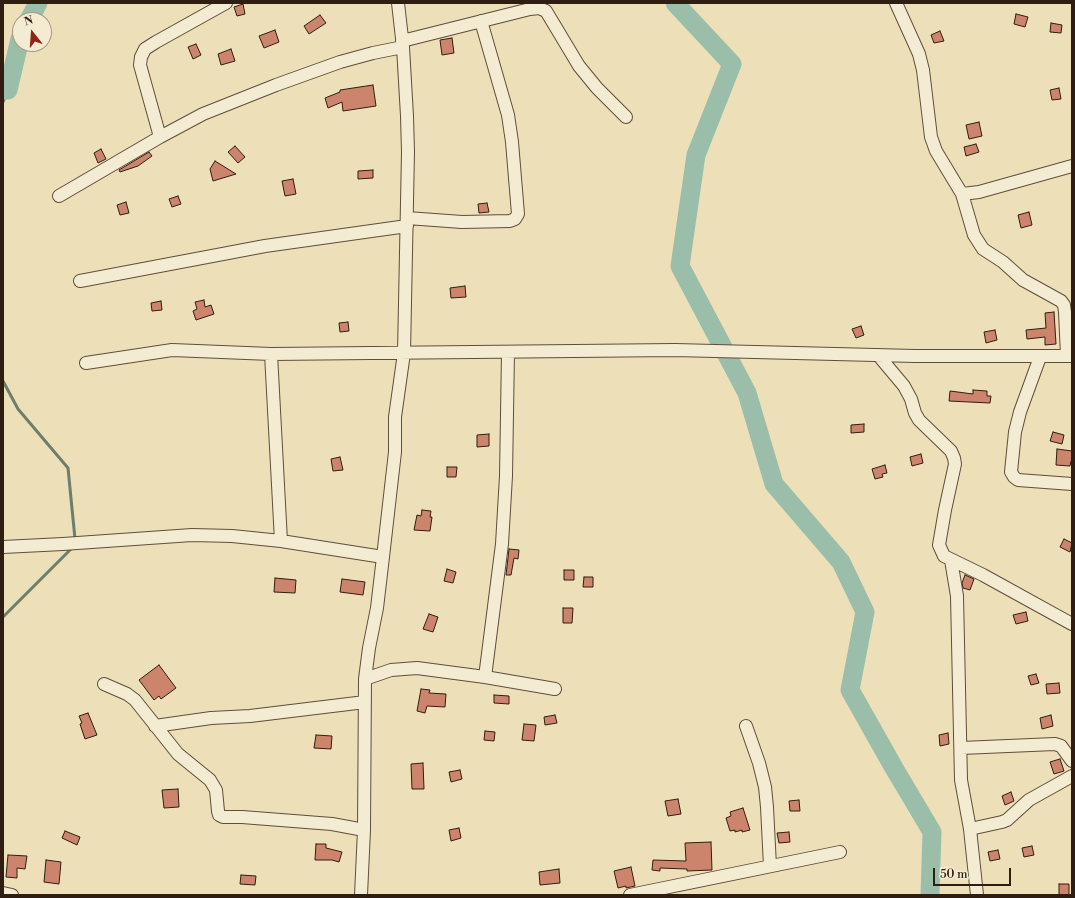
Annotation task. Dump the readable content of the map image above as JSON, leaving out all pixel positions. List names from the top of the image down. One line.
{"scale_bar":"50 m","north":"top"}
